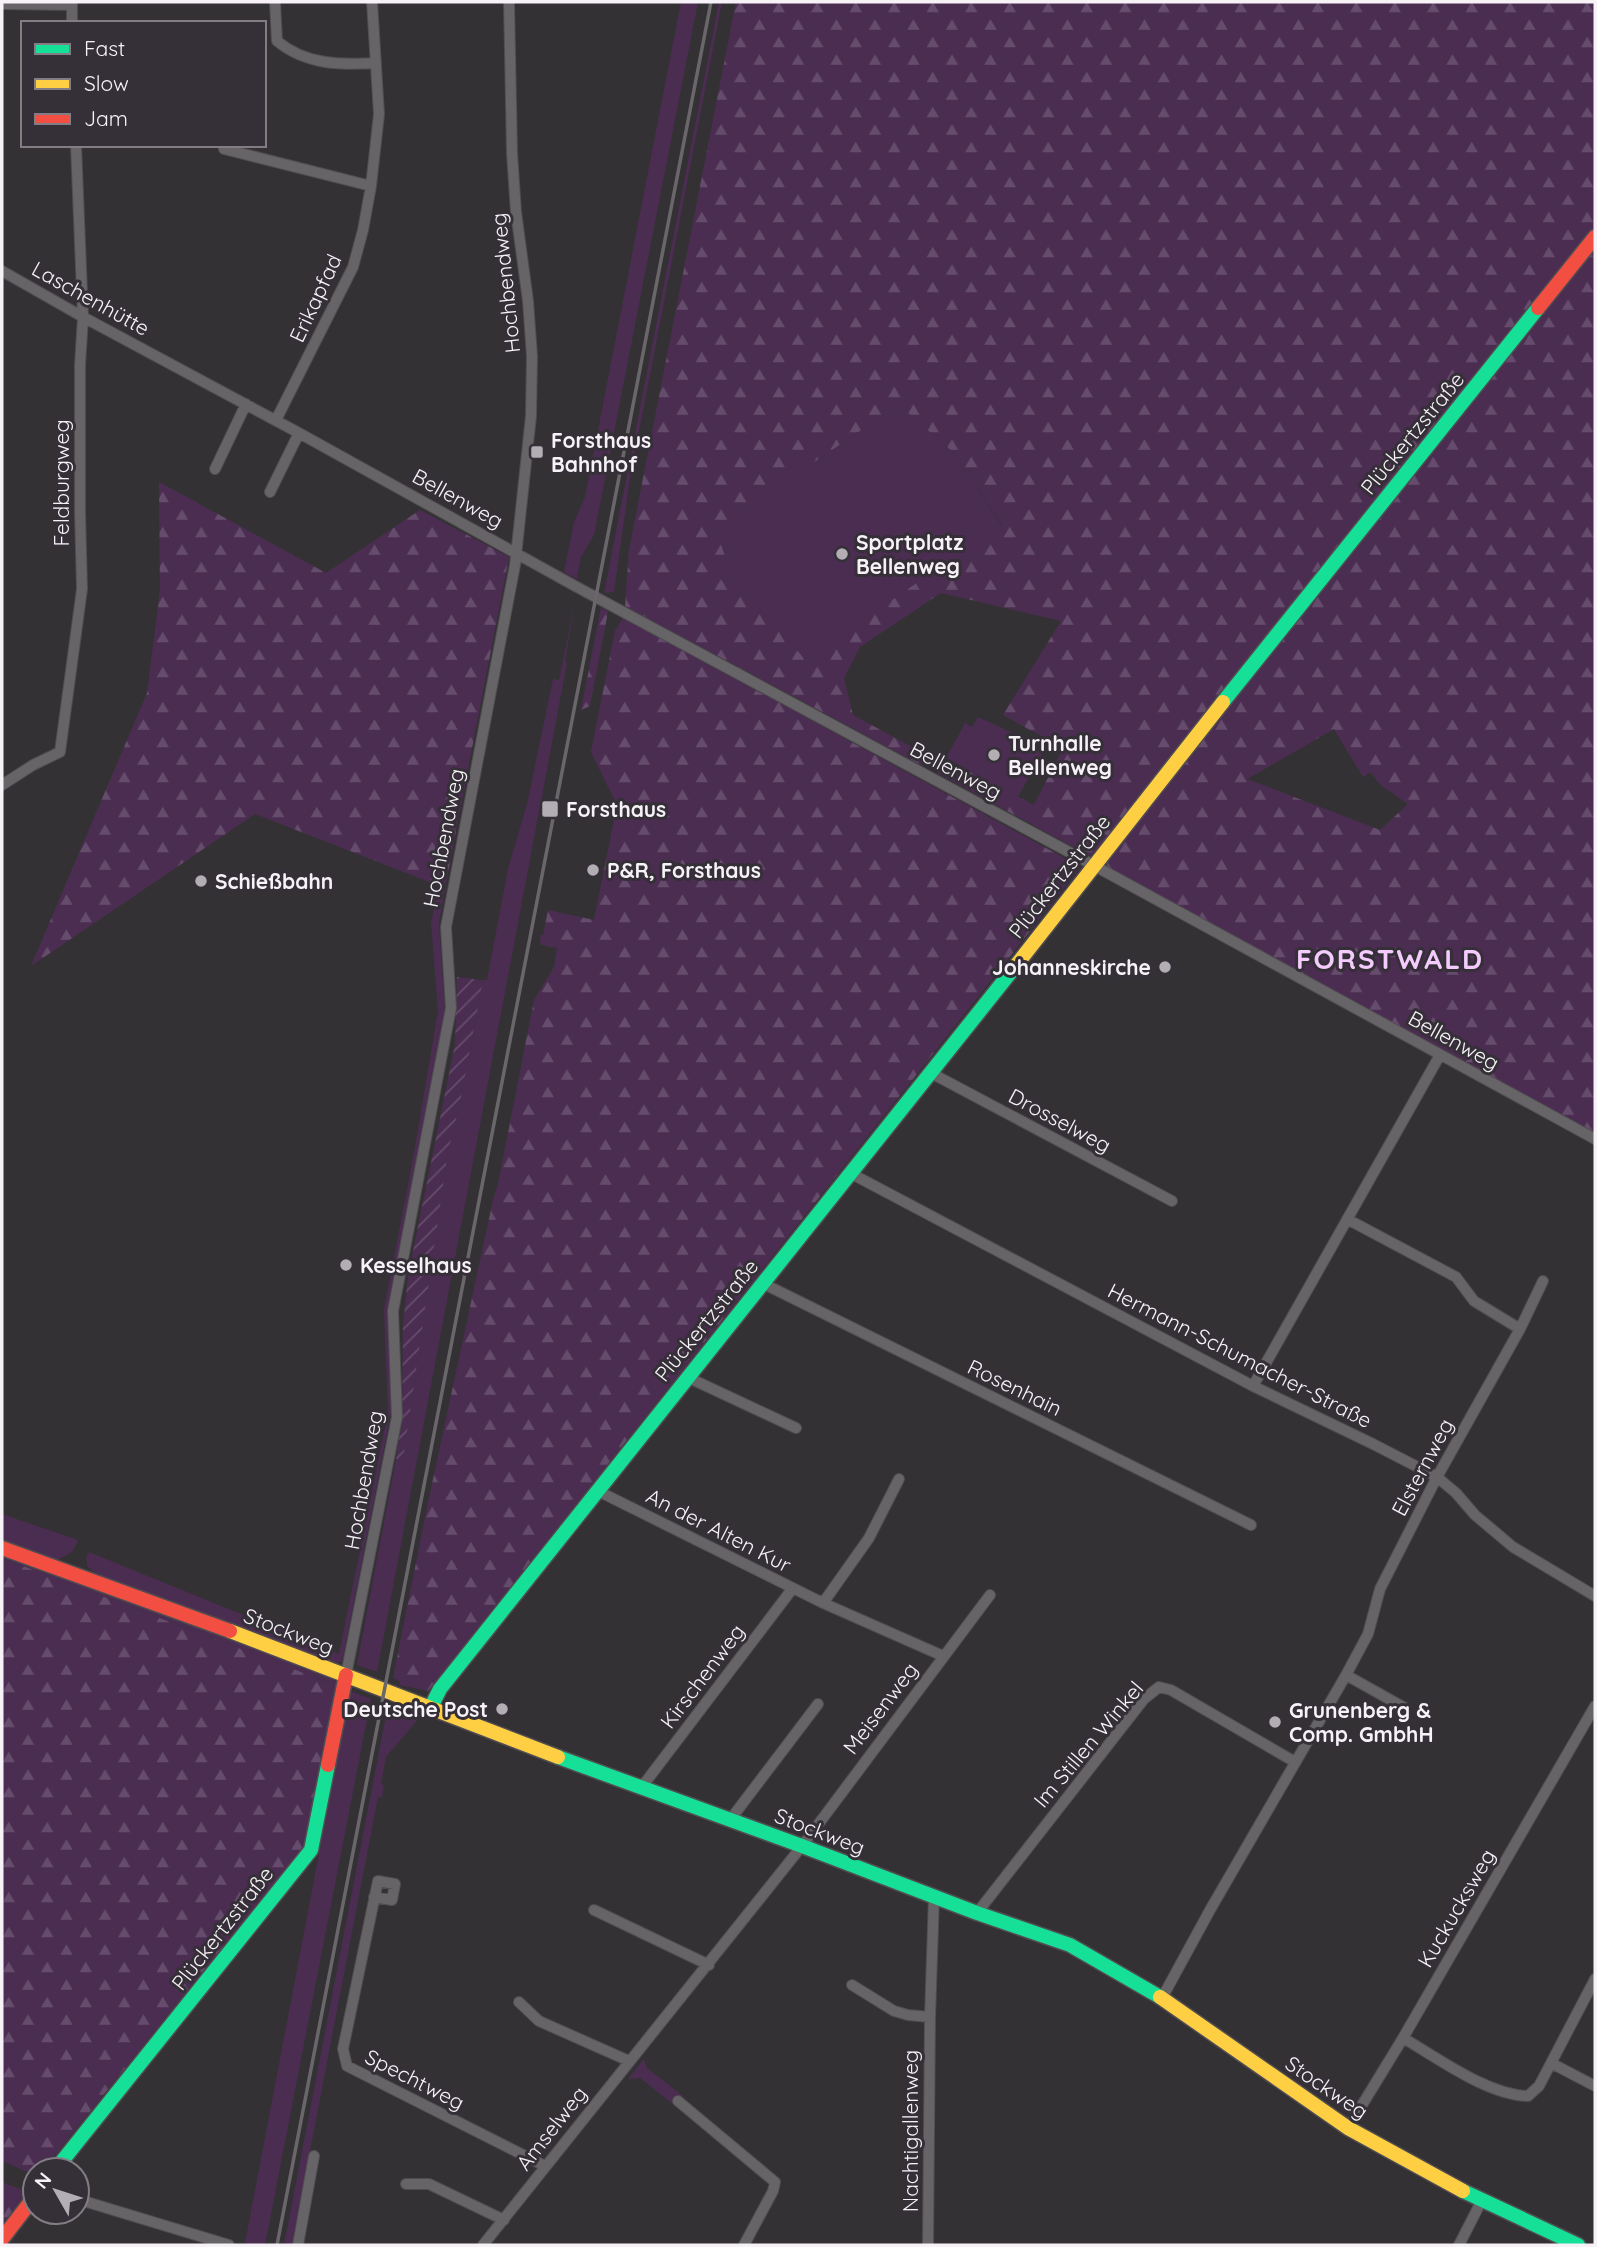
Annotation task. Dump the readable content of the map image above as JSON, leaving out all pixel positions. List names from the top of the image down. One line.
{"streets":{"street":["Hochbendweg","Laschenhütte","Erikapfad","Plückertzstraße","Feldburgweg","Bellenweg","Drosselweg","Hermann-Schumacher-Straße","Rosenhain","Elsternweg","An der Alten Kur","Stockweg","Kirschenweg","Meisenweg","Im Stillen Winkel","Kuckucksweg","Spechtweg","Amselweg","Nachtigallenweg"]},"crossings":[["Hochbendweg","Plückertzstraße"],["Hochbendweg","Bellenweg"],["Hochbendweg","Stockweg"],["Laschenhütte","Feldburgweg"],["Laschenhütte","Bellenweg"],["Erikapfad","Bellenweg"],["Plückertzstraße","Bellenweg"],["Plückertzstraße","Drosselweg"],["Plückertzstraße","Hermann-Schumacher-Straße"],["Plückertzstraße","Rosenhain"],["Plückertzstraße","An der Alten Kur"],["Plückertzstraße","Stockweg"],["Hermann-Schumacher-Straße","Elsternweg"],["Elsternweg","Stockweg"],["Elsternweg","Im Stillen Winkel"],["An der Alten Kur","Kirschenweg"],["An der Alten Kur","Meisenweg"],["Stockweg","Kirschenweg"],["Stockweg","Meisenweg"],["Stockweg","Im Stillen Winkel"],["Stockweg","Kuckucksweg"],["Stockweg","Amselweg"],["Stockweg","Nachtigallenweg"],["Meisenweg","Amselweg"],["Spechtweg","Amselweg"]],"districts":["FORSTWALD"],"places":{"transit":["Forsthaus Bahnhof","Forsthaus"],"other":["Sportplatz Bellenweg","Turnhalle Bellenweg","P&R, Forsthaus","Schießbahn","Johanneskirche","Kesselhaus","Deutsche Post","Grunenberg & Comp. GmbhH"]},"legend":["Fast","Slow","Jam"],"north":"top left"}
